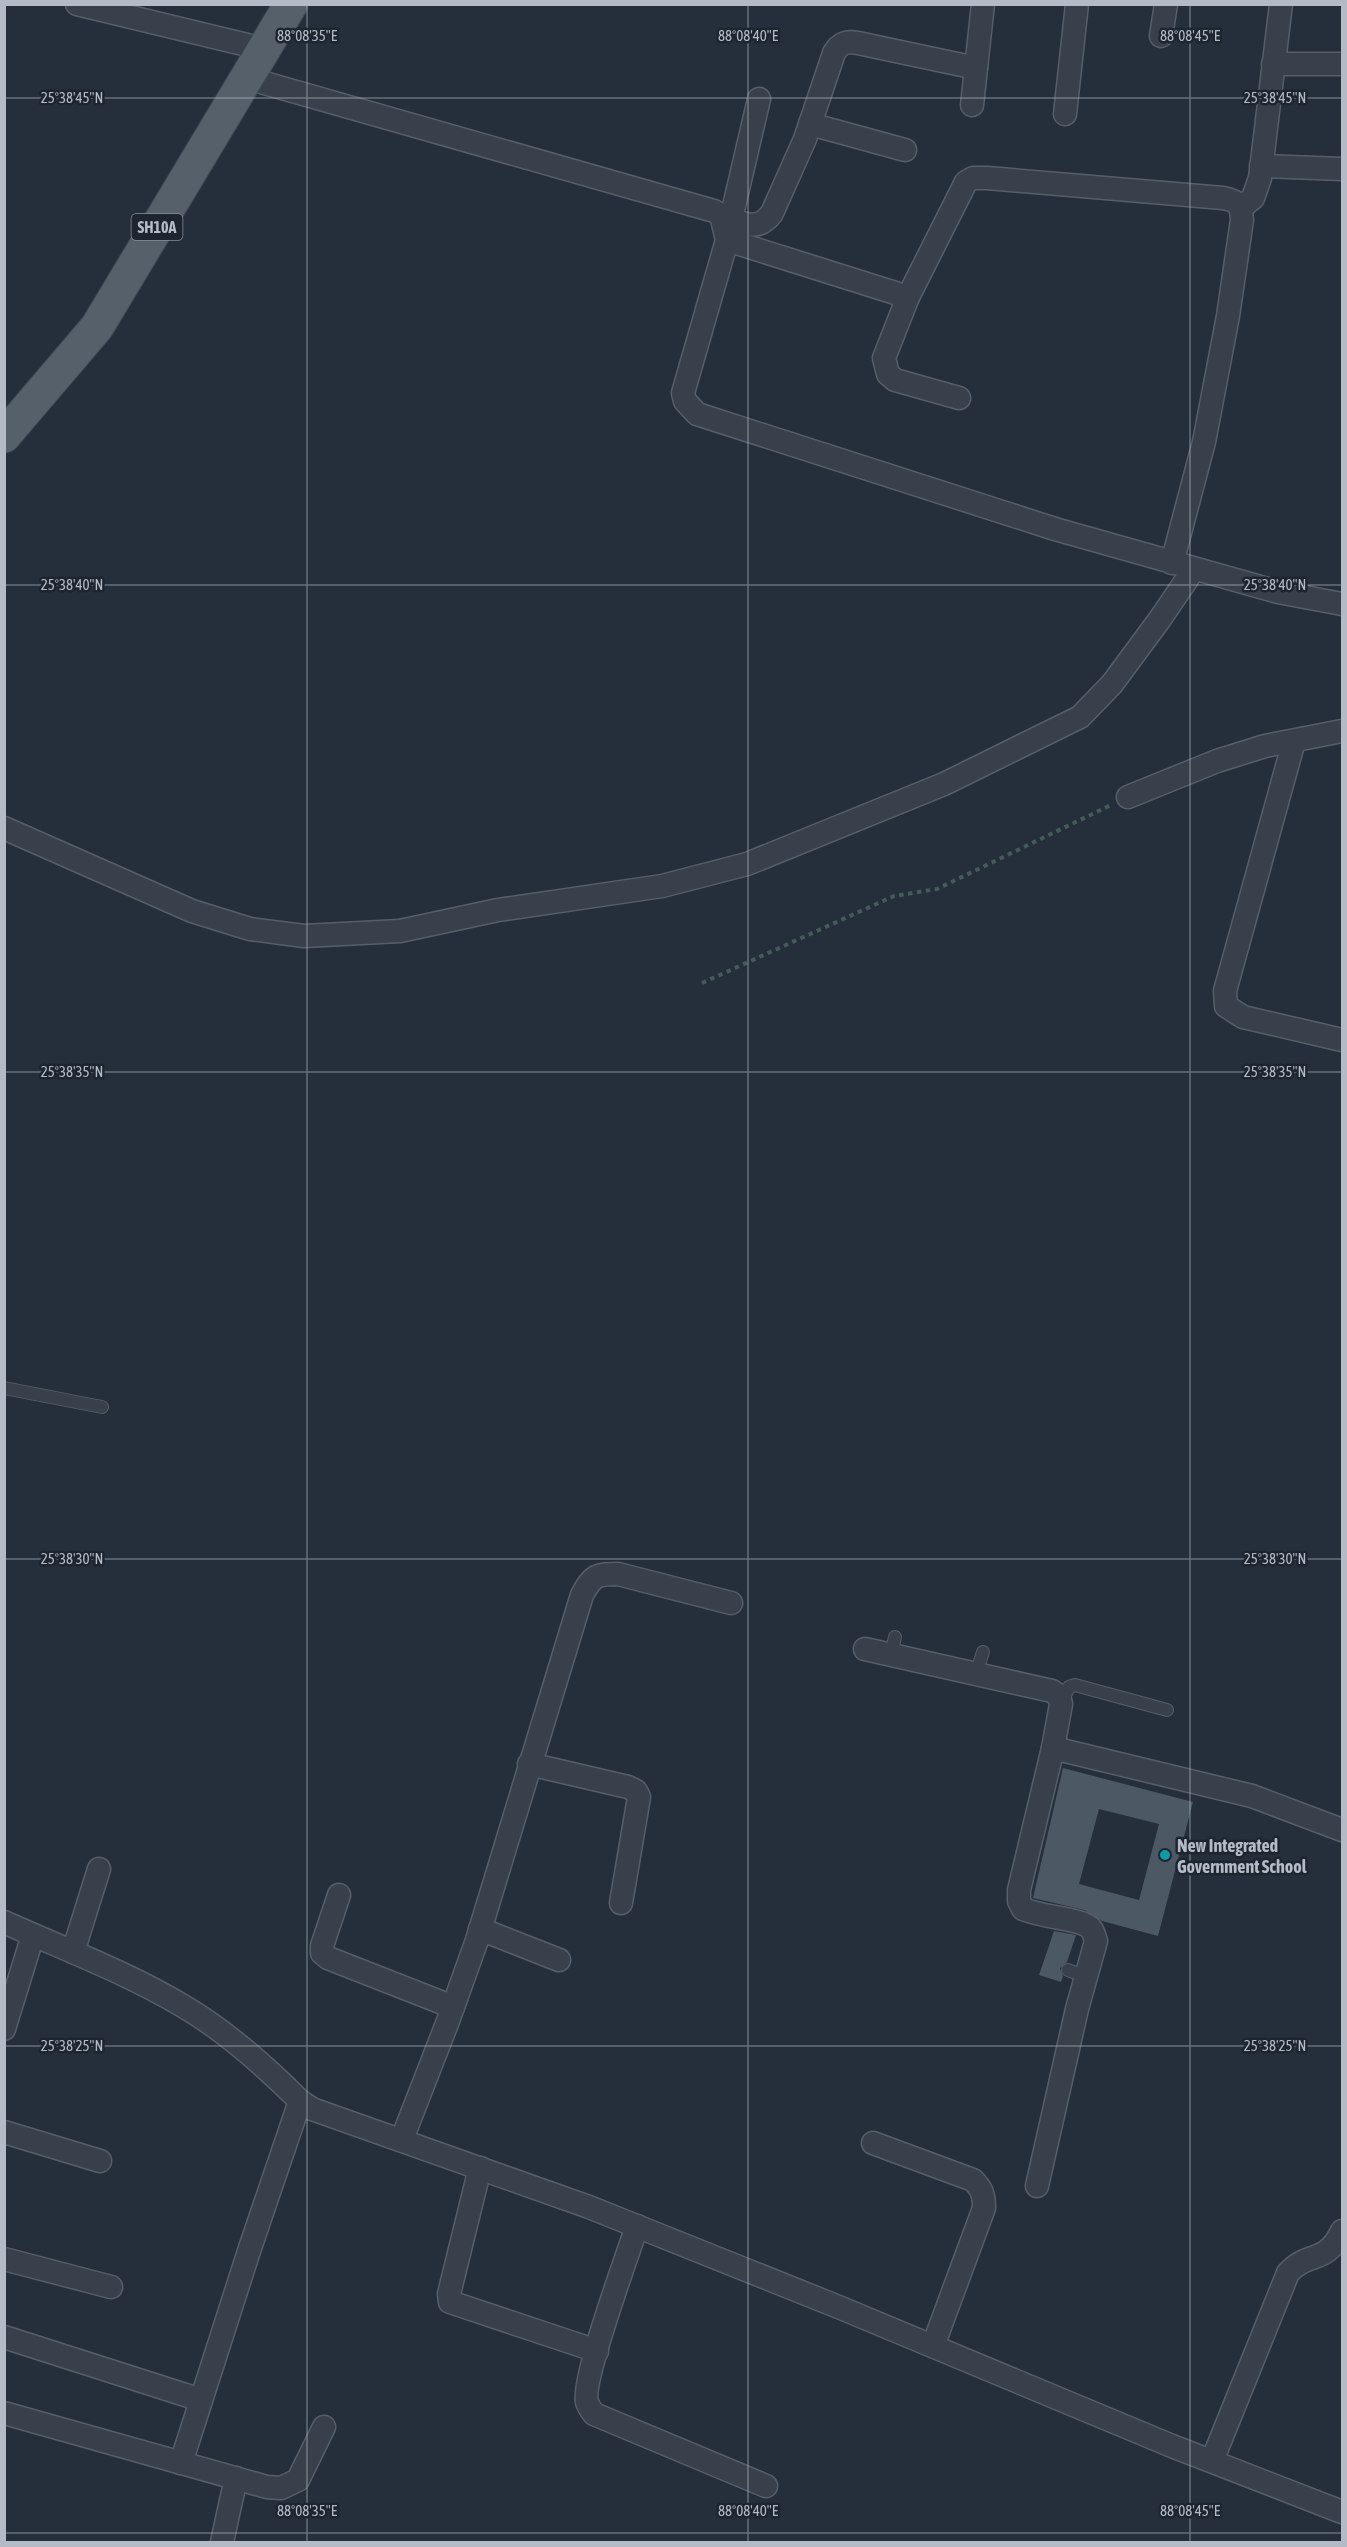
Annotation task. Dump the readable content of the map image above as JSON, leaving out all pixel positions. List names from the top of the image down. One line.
{"streets":{"main road":["SH10A"]},"places":["New Integrated Government School"],"coordinates":["88°08'35\"E","88°08'40\"E","88°08'45\"E","25°38'45\"N","25°38'40\"N","25°38'35\"N","25°38'30\"N","25°38'25\"N"]}
